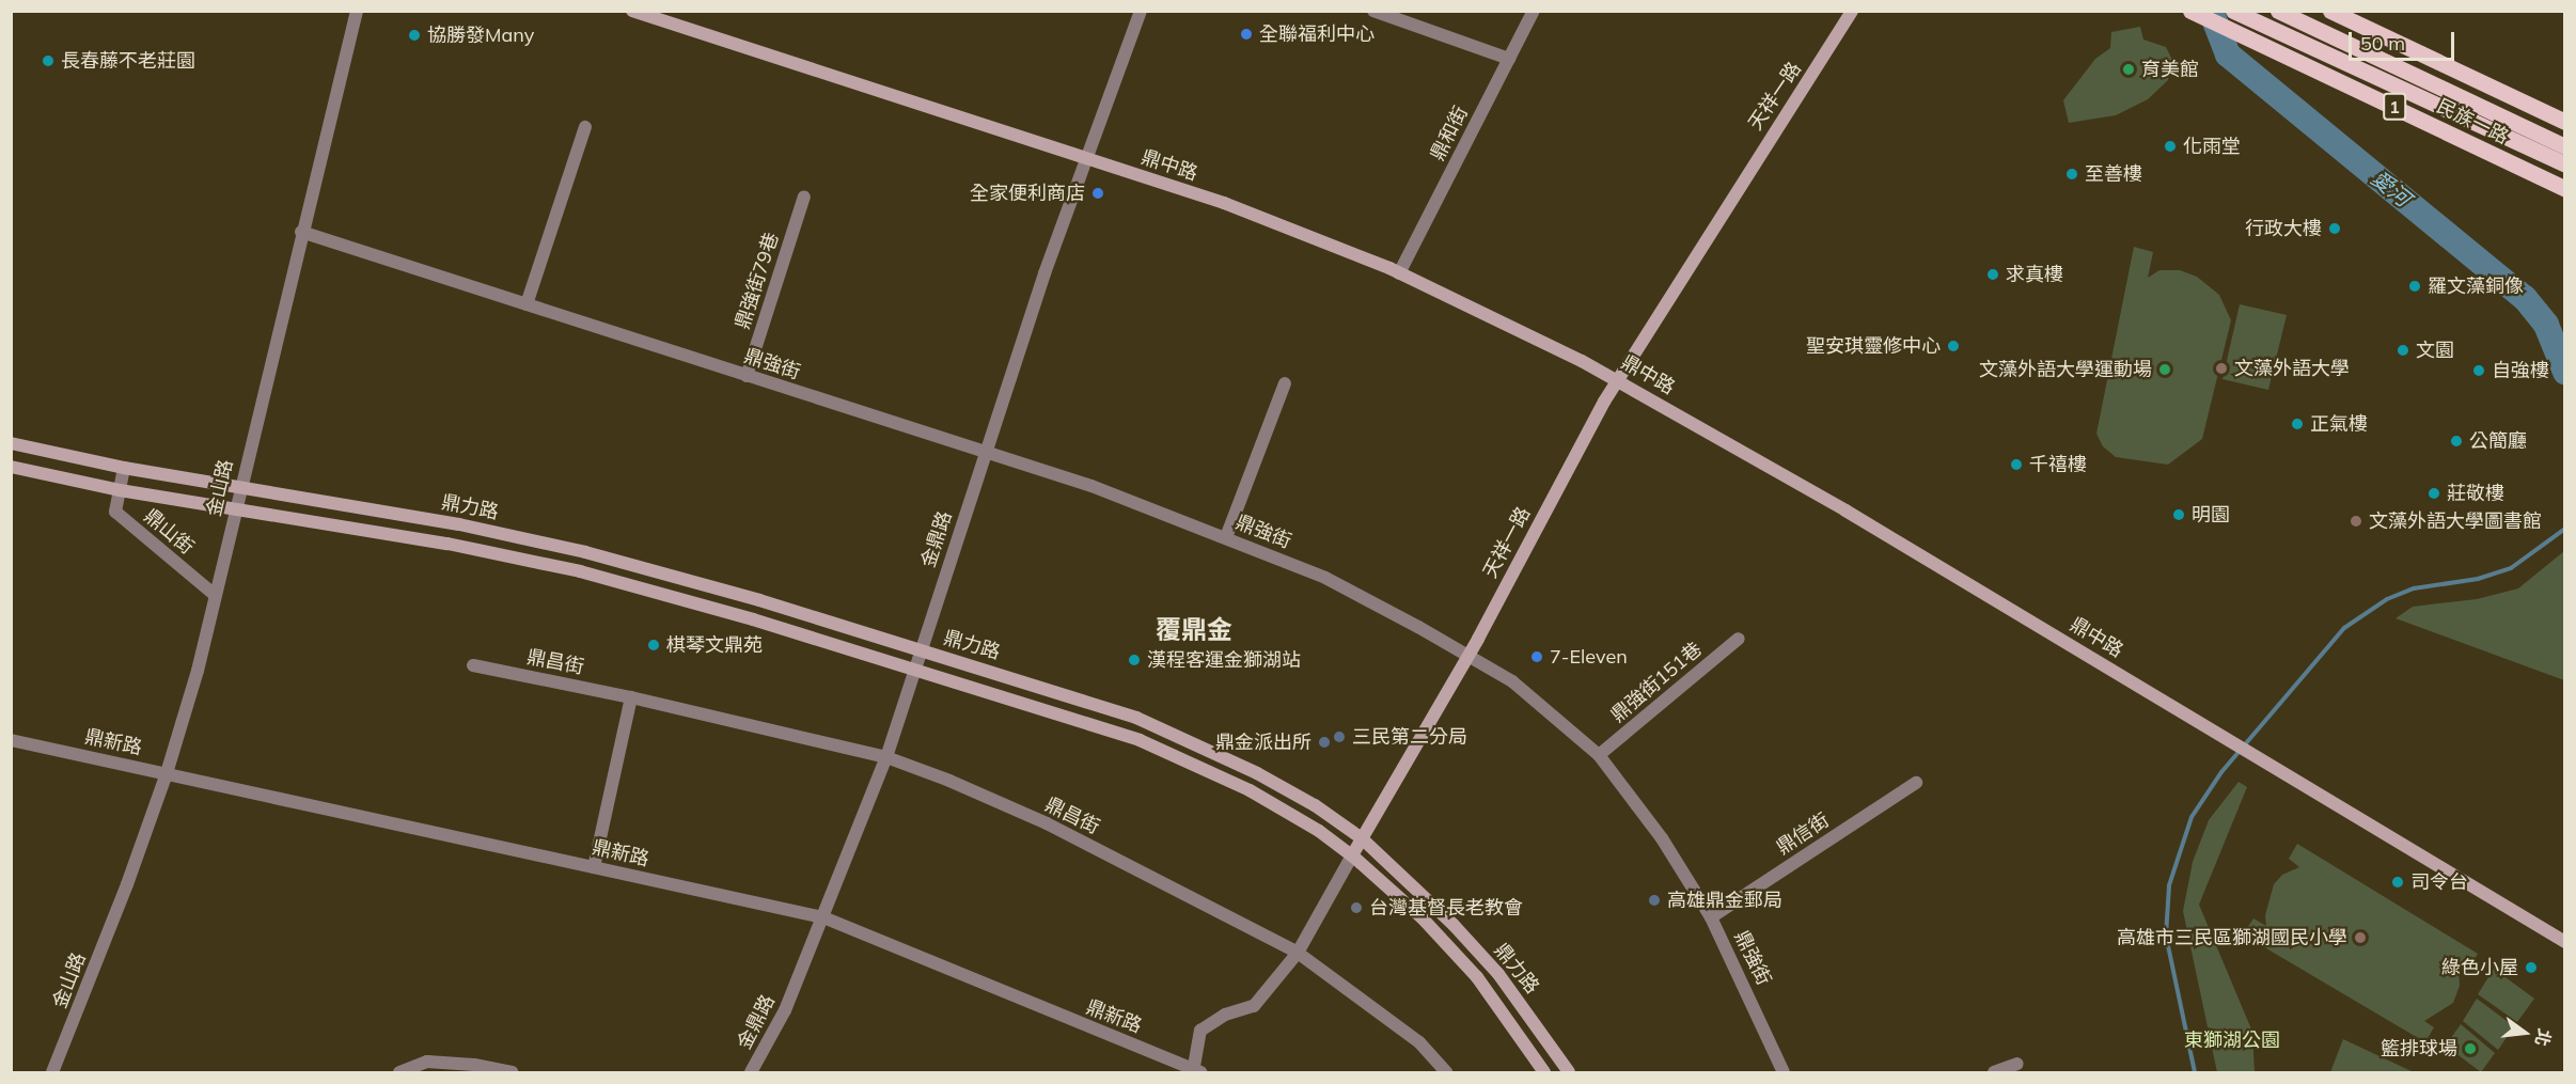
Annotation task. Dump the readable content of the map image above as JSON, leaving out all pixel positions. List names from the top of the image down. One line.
{"streets":{"main road":["1","民族一路"],"street":["天祥一路","鼎和街","鼎中路","鼎強街79巷","鼎強街","金山路","鼎力路","鼎山街","金鼎路","鼎昌街","鼎強街151巷","鼎新路","鼎信街"]},"crossings":[["天祥一路","鼎中路"],["天祥一路","鼎強街"],["天祥一路","鼎力路"],["天祥一路","鼎昌街"],["天祥一路","鼎新路"],["鼎和街","鼎中路"],["鼎中路","金鼎路"],["鼎強街79巷","鼎強街"],["鼎強街","金山路"],["鼎強街","金鼎路"],["鼎強街","鼎強街151巷"],["鼎強街","鼎信街"],["金山路","鼎力路"],["金山路","鼎山街"],["金山路","鼎新路"],["鼎力路","鼎山街"],["鼎力路","金鼎路"],["金鼎路","鼎昌街"],["金鼎路","鼎新路"]],"districts":["覆鼎金"],"water":["愛河"],"parks":["東獅湖公園"],"places":["全聯福利中心","協勝發Many","長春藤不老莊園","育美館","化雨堂","至善樓","全家便利商店","行政大樓","求真樓","羅文藻銅像","聖安琪靈修中心","文園","文藻外語大學","文藻外語大學運動場","自強樓","正氣樓","公簡廳","千禧樓","莊敬樓","明園","文藻外語大學圖書館","棋琴文鼎苑","7-Eleven","漢程客運金獅湖站","三民第二分局","鼎金派出所","司令台","高雄鼎金郵局","台灣基督長老教會","高雄市三民區獅湖國民小學","綠色小屋","籃排球場"],"scale_bar":"50 m","north":"right"}
